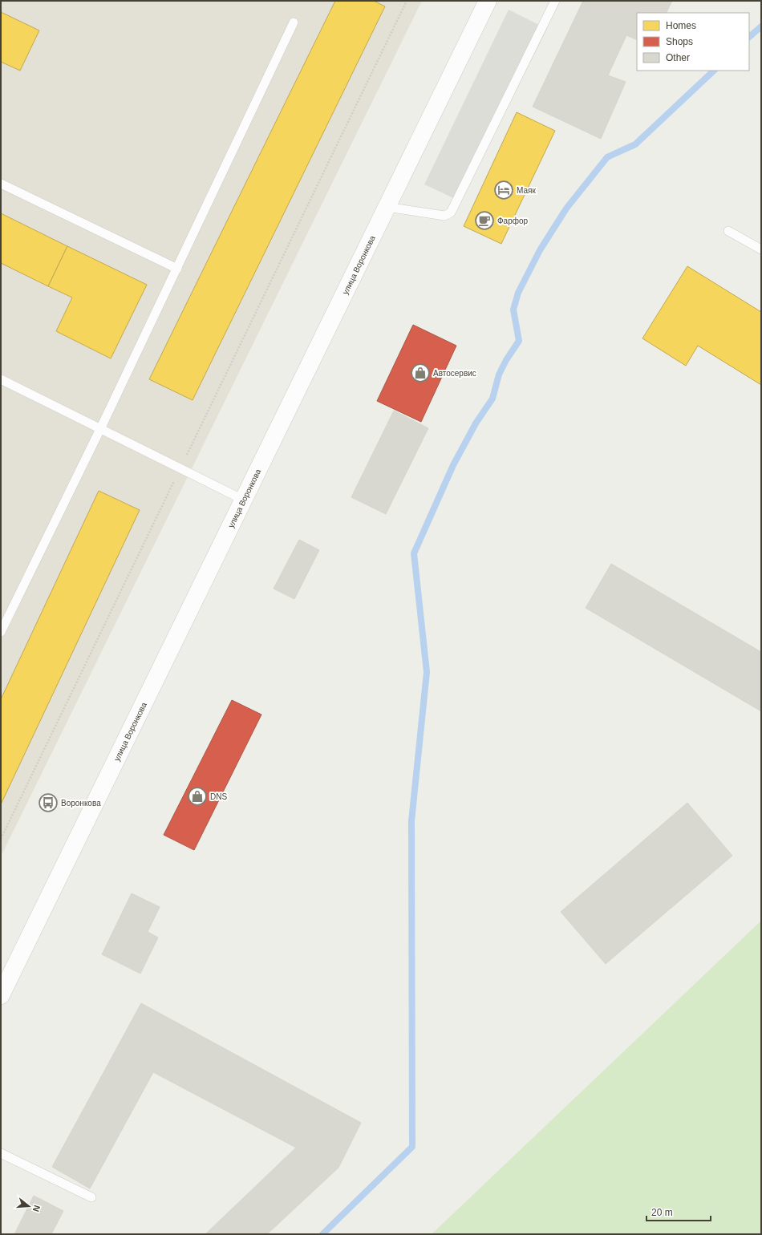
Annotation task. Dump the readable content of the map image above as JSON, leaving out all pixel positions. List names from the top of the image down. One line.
{"streets":{"street":["улица Воронкова"]},"places":{"hotel":["Маяк"],"cafe":["Фарфор"],"shop":["Автосервис","DNS"],"bus stop":["Воронкова"]},"legend":["Homes","Shops","Other"],"scale_bar":"20 m","north":"right"}
